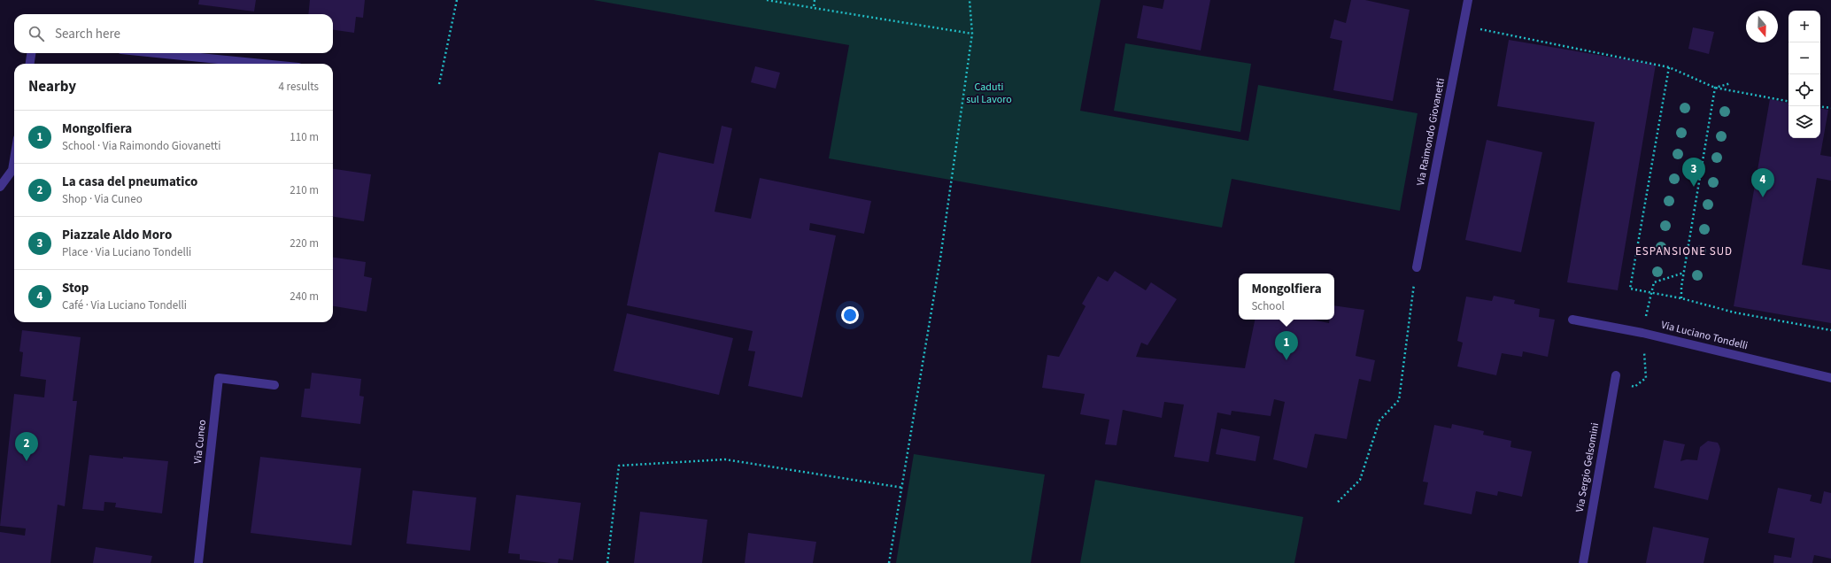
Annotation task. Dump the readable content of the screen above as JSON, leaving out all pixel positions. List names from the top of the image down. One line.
{"streets":{"street":["Via Raimondo Giovanetti","Via Luciano Tondelli","Via Cuneo","Via Sergio Gelsomini"]},"districts":["ESPANSIONE SUD"],"parks":["Caduti sul Lavoro"],"north":"bottom","page":{"map_buttons":["+","−"],"search":"Search here","heading":["Nearby","4 results"],"list":[{"mark":"1","name":"Mongolfiera","note":"School · Via Raimondo Giovanetti","value":"110 m"},{"mark":"2","name":"La casa del pneumatico","note":"Shop · Via Cuneo","value":"210 m"},{"mark":"3","name":"Piazzale Aldo Moro","note":"Place · Via Luciano Tondelli","value":"220 m"},{"mark":"4","name":"Stop","note":"Café · Via Luciano Tondelli","value":"240 m"}],"pins":["3","4","1","2"],"popup":["Mongolfiera","School"]}}
